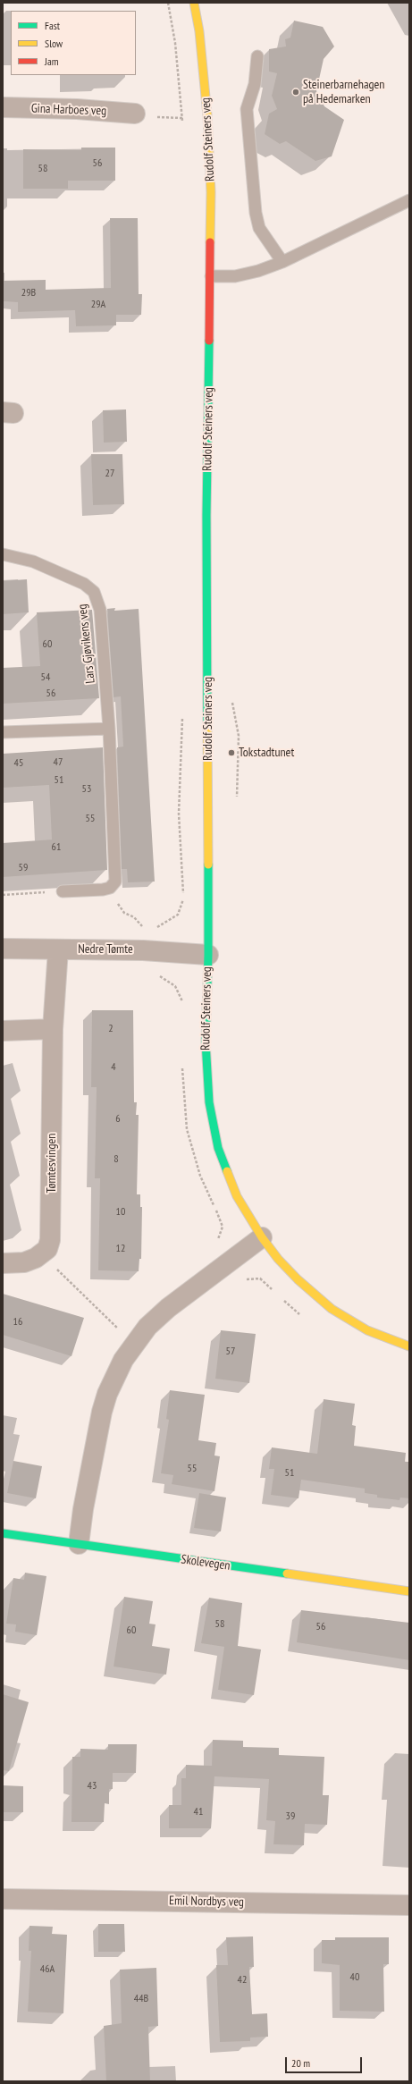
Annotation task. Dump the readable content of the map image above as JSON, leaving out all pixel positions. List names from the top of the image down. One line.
{"streets":{"street":["Gina Harboes veg","Rudolf Steiners veg","Nedre Tømte","Tømtesvingen","Skolevegen","Emil Nordbys veg"],"lane":["Lars Gjøvikens veg"]},"crossings":[["Rudolf Steiners veg","Nedre Tømte"],["Nedre Tømte","Tømtesvingen"]],"places":["Steinerbarnehagen på Hedemarken","Tokstadtunet"],"house_numbers":["56","58","29B","29A","27","60","54","56","47","45","51","53","55","61","59","2","4","6","8","10","12","16","57","55","51","58","56","60","43","41","39","46A","40","42","44B"],"legend":["Fast","Slow","Jam"],"scale_bar":"20 m"}
